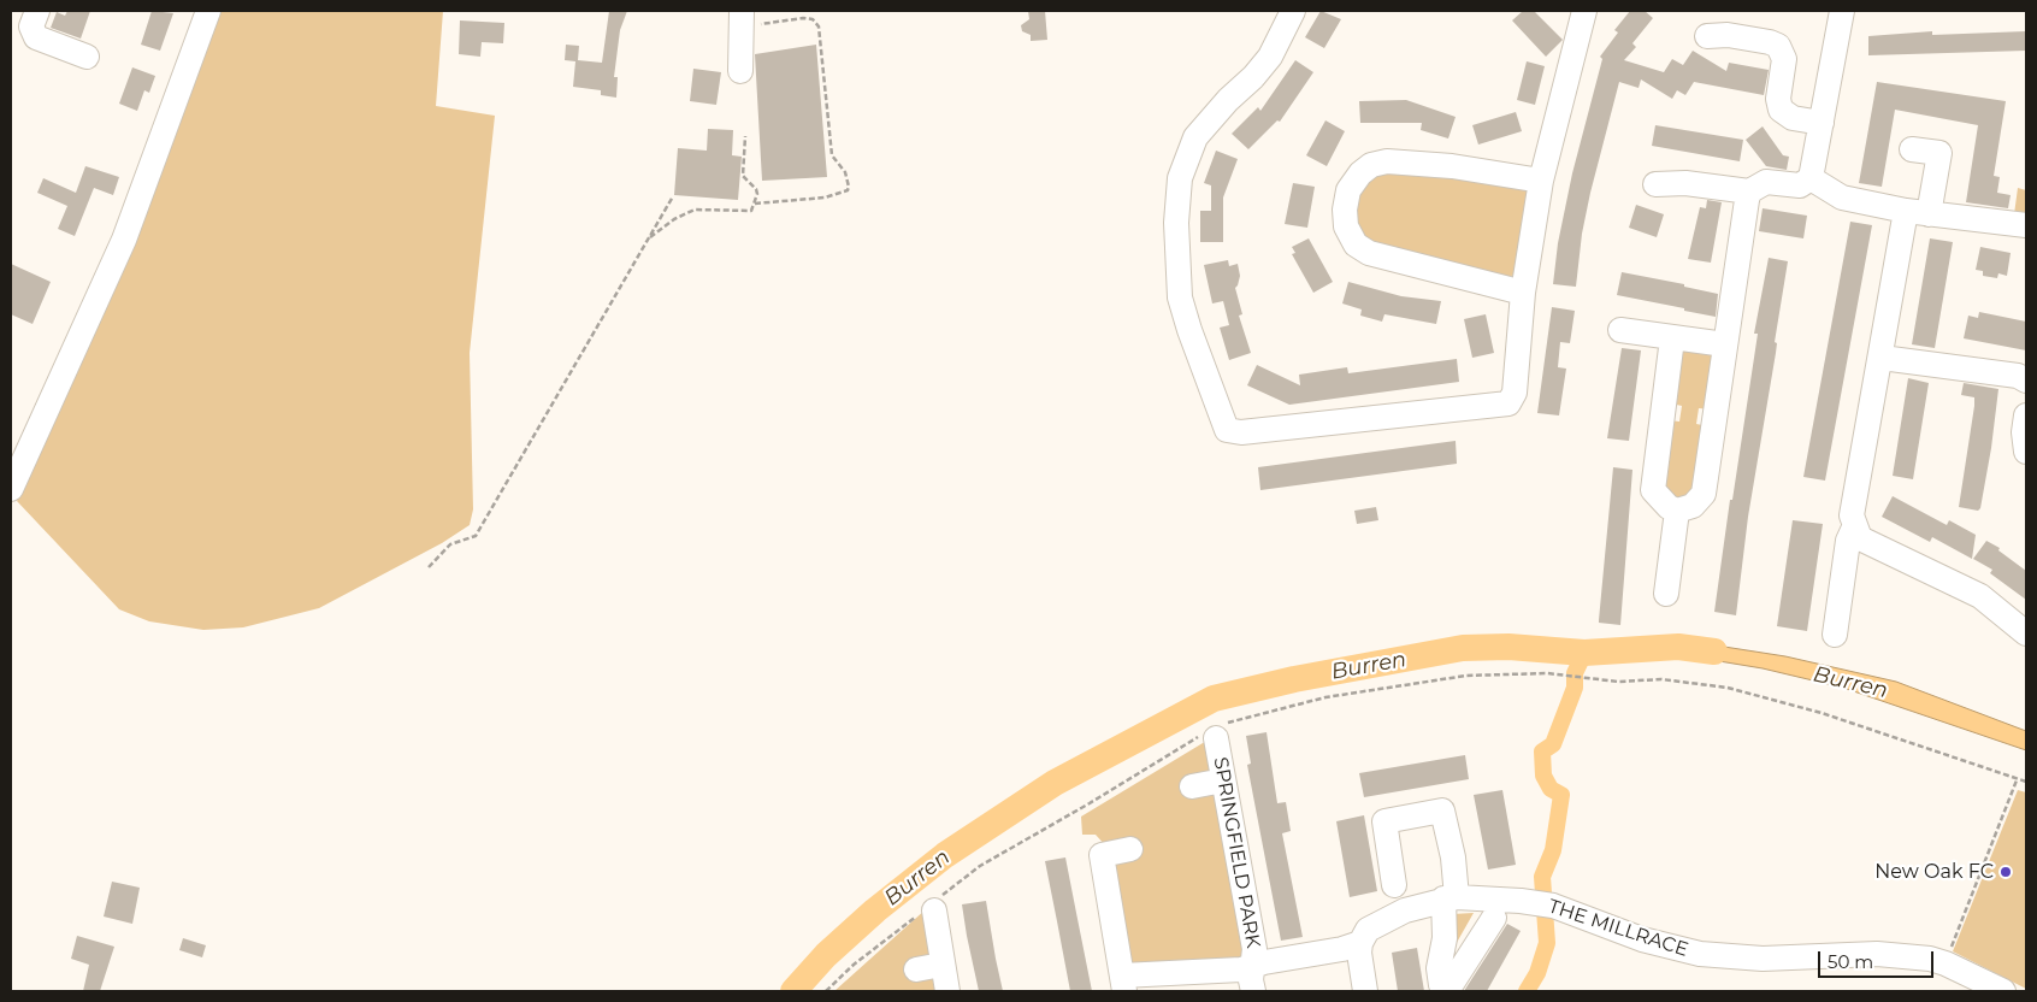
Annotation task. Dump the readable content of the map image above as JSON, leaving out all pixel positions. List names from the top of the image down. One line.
{"streets":{"street":["SPRINGFIELD PARK","THE MILLRACE"]},"crossings":[["SPRINGFIELD PARK","THE MILLRACE"]],"water":["Burren"],"places":["New Oak FC"],"scale_bar":"50 m"}
